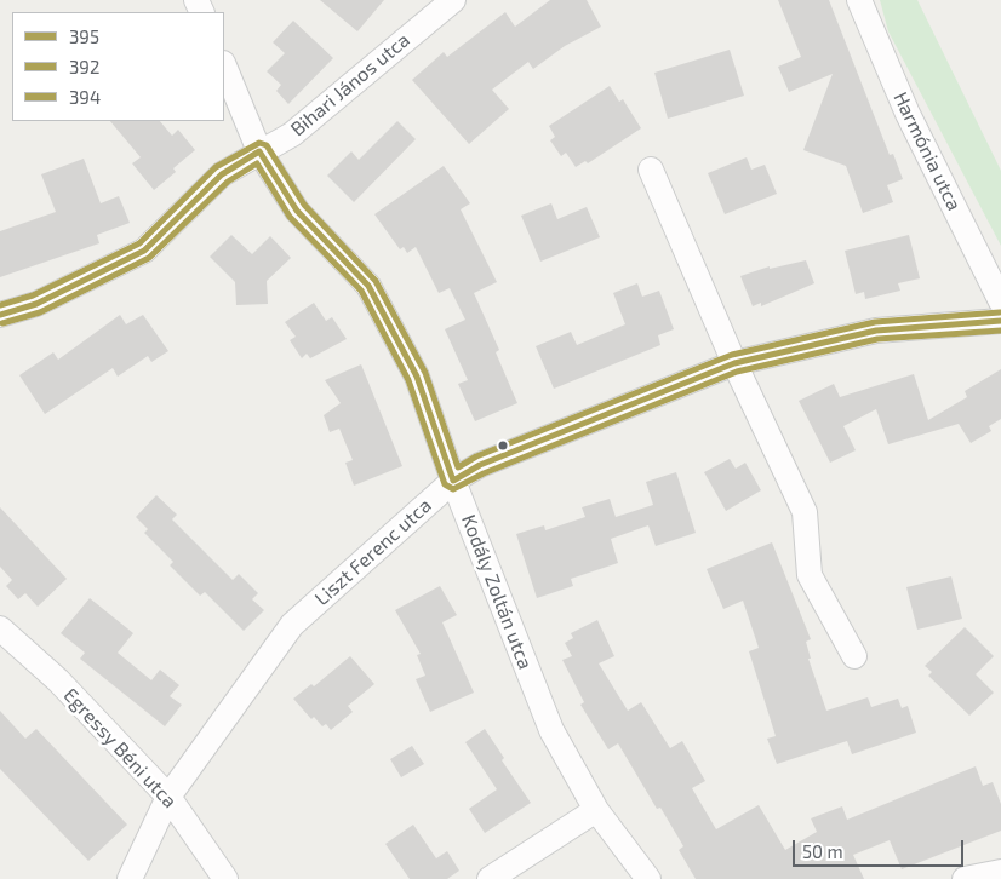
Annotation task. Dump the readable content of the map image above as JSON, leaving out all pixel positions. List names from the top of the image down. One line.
{"streets":{"street":["Bihari János utca","Harmónia utca","Liszt Ferenc utca","Kodály Zoltán utca","Egressy Béni utca"]},"crossings":[["Bihari János utca","Kodály Zoltán utca"],["Liszt Ferenc utca","Kodály Zoltán utca"],["Liszt Ferenc utca","Egressy Béni utca"]],"lines":["transit line 394","transit line 395","transit line 392"],"legend":["395","392","394"],"scale_bar":"50 m"}
